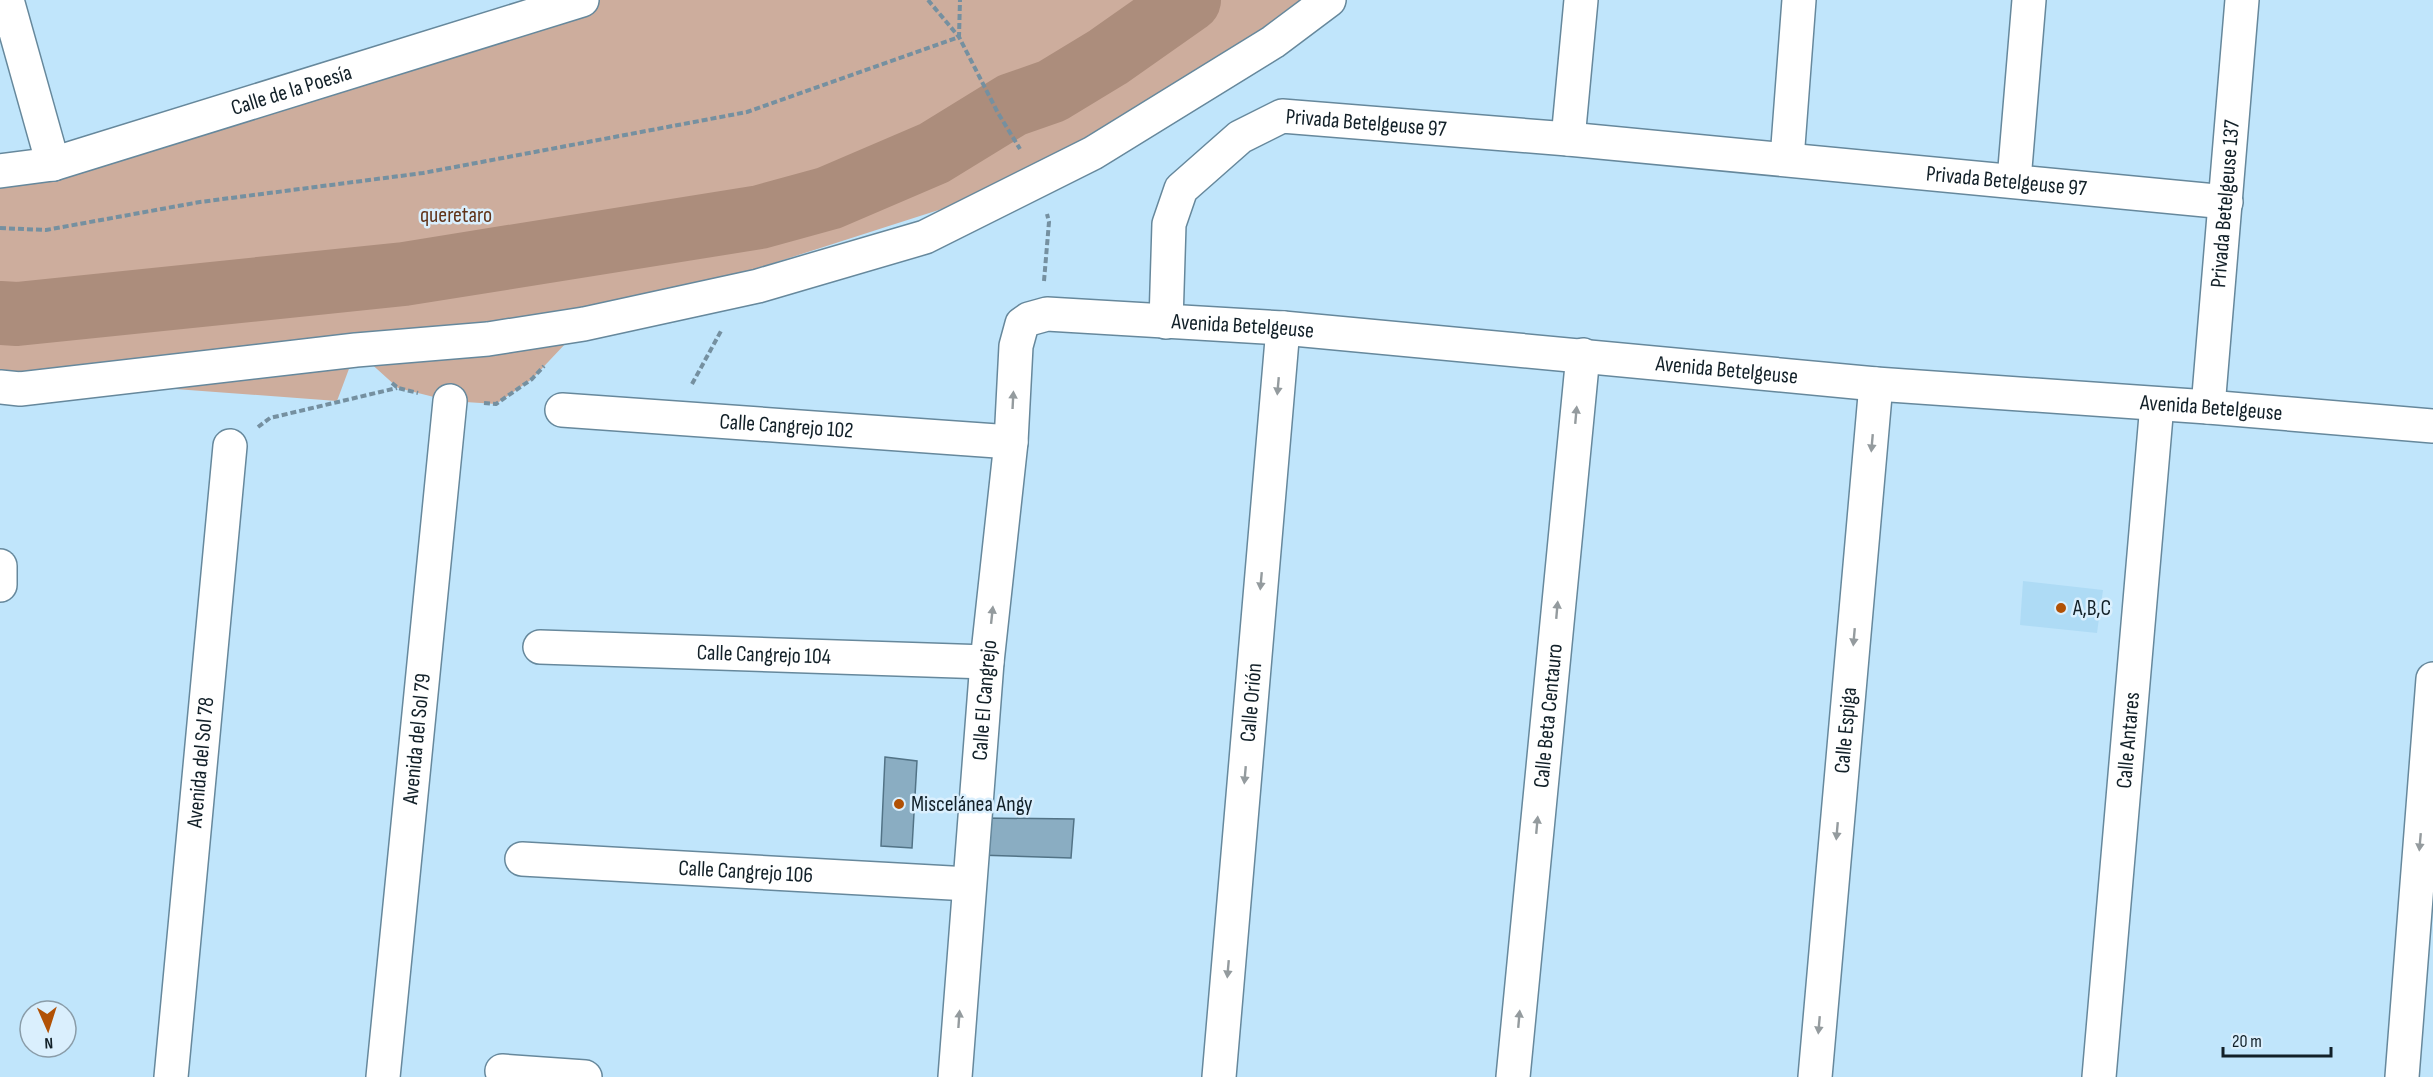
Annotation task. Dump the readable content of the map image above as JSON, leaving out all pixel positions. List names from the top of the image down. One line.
{"streets":{"street":["Calle de la Poesía","Privada Betelgeuse 97","Privada Betelgeuse 137","Avenida Betelgeuse","Calle Cangrejo 102","Calle Cangrejo 104","Calle El Cangrejo","Calle Orión","Calle Beta Centauro","Calle Espiga","Avenida del Sol 79","Calle Antares","Avenida del Sol 78","Calle Cangrejo 106"]},"crossings":[["Privada Betelgeuse 97","Privada Betelgeuse 137"],["Privada Betelgeuse 97","Avenida Betelgeuse"],["Privada Betelgeuse 137","Avenida Betelgeuse"],["Avenida Betelgeuse","Calle El Cangrejo"],["Avenida Betelgeuse","Calle Orión"],["Avenida Betelgeuse","Calle Beta Centauro"],["Avenida Betelgeuse","Calle Espiga"],["Avenida Betelgeuse","Calle Antares"],["Calle Cangrejo 102","Calle El Cangrejo"],["Calle Cangrejo 104","Calle El Cangrejo"],["Calle El Cangrejo","Calle Cangrejo 106"]],"one_way":["Calle El Cangrejo","Calle Orión","Calle Beta Centauro","Calle Espiga"],"parks":["queretaro"],"places":["A,B,C","Miscelánea Angy"],"scale_bar":"20 m","north":"bottom"}
